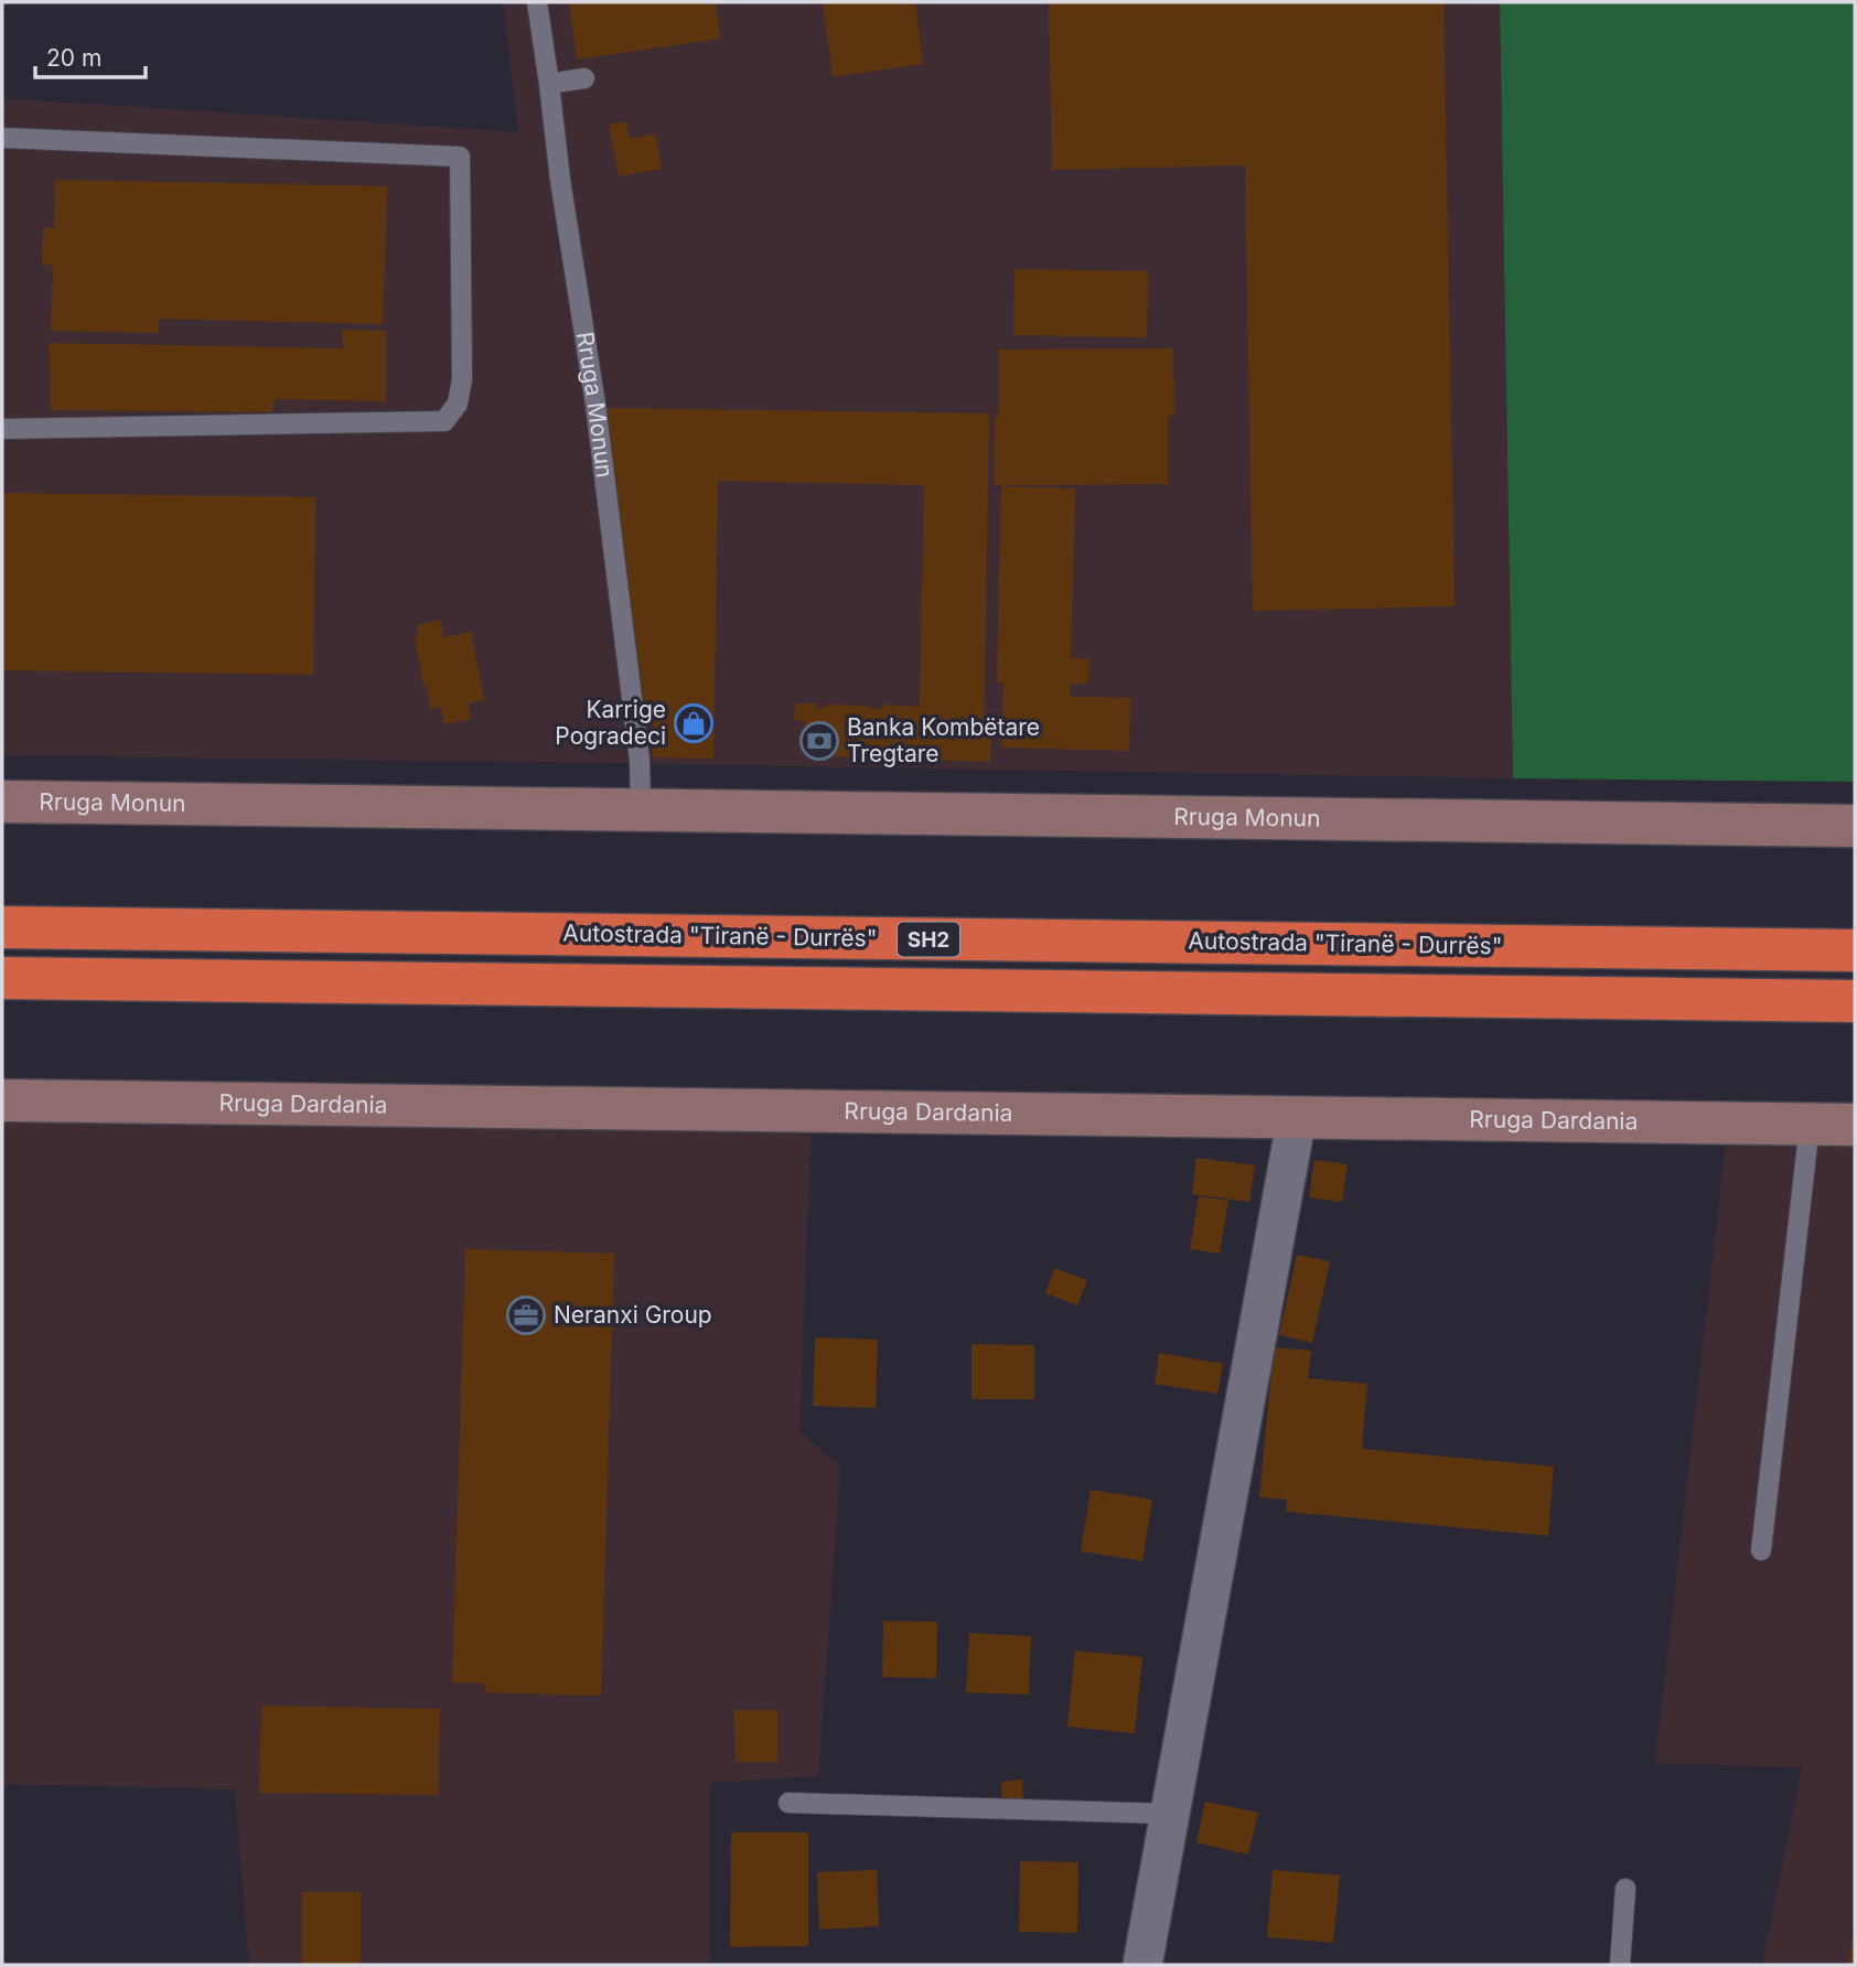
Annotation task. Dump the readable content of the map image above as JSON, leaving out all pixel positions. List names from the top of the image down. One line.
{"streets":{"highway":["Autostrada \"Tiranë - Durrës\"","SH2"],"main road":["Rruga Monun","Rruga Dardania"]},"places":{"shop":["Karrige Pogradeci"],"bank":["Banka Kombëtare Tregtare"],"office":["Neranxi Group"]},"scale_bar":"20 m"}
